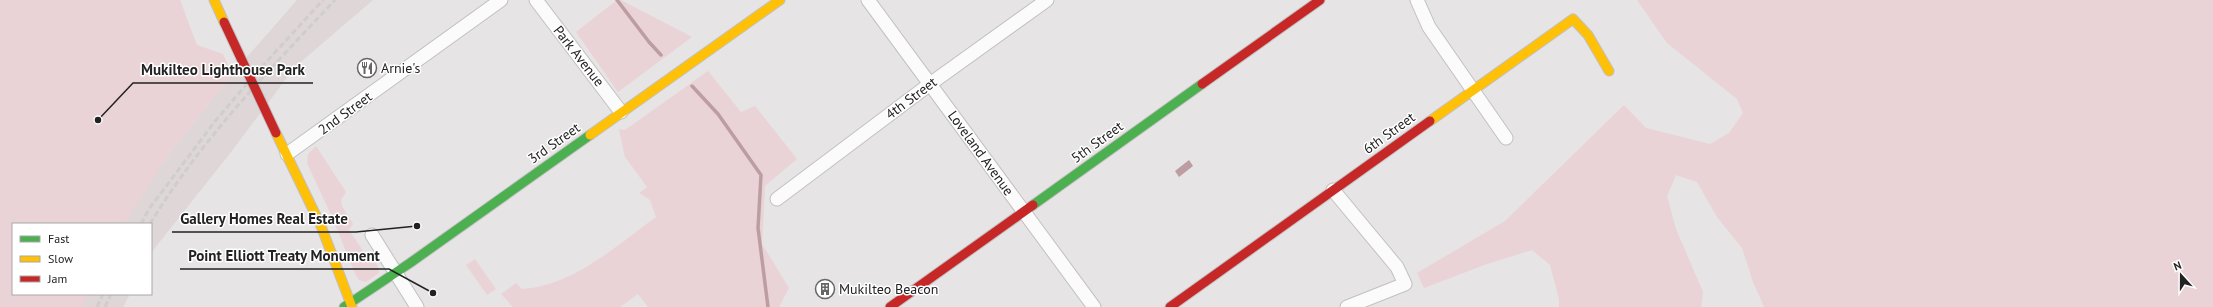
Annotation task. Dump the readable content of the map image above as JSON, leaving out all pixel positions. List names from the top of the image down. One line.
{"streets":{"street":["Park Avenue","4th Street","2nd Street","6th Street","5th Street","3rd Street","Loveland Avenue"]},"crossings":[["Park Avenue","3rd Street"],["4th Street","Loveland Avenue"],["5th Street","Loveland Avenue"]],"places":{"restaurant":["Arnie's"],"other":["Mukilteo Lighthouse Park","Gallery Homes Real Estate","Point Elliott Treaty Monument"],"building":["Mukilteo Beacon"]},"legend":["Fast","Slow","Jam"],"north":"top"}
